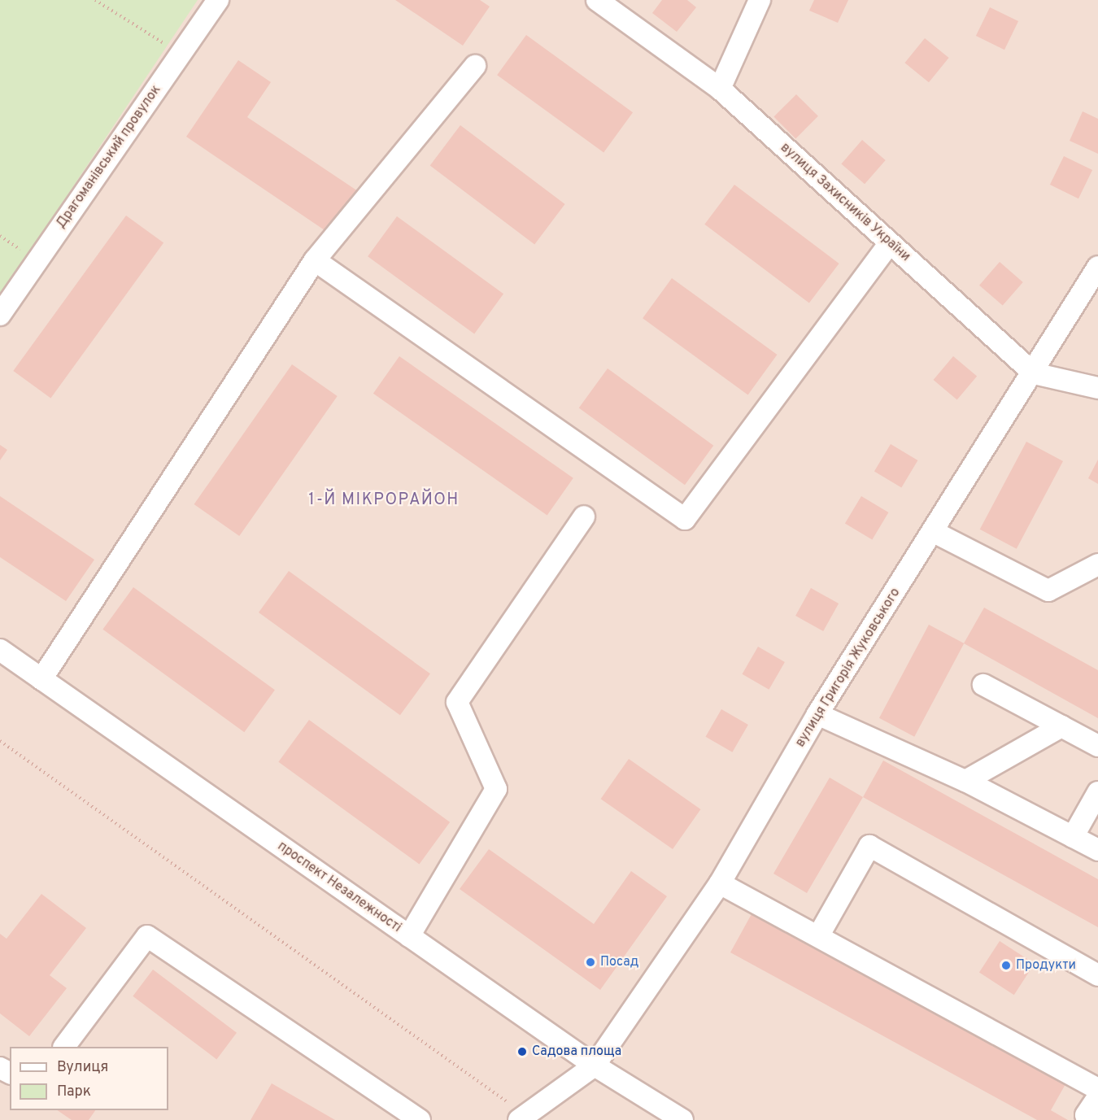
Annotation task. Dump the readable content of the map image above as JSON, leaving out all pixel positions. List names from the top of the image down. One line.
{"streets":{"street":["Драгоманівський провулок","вулиця Захисників України","вулиця Григорія Жуковського","проспект Незалежності"]},"crossings":[["вулиця Захисників України","вулиця Григорія Жуковського"],["вулиця Григорія Жуковського","проспект Незалежності"]],"districts":["1-Й МІКРОРАЙОН"],"places":["Посад","Продукти","Садова площа"],"legend":["Вулиця","Парк"]}
